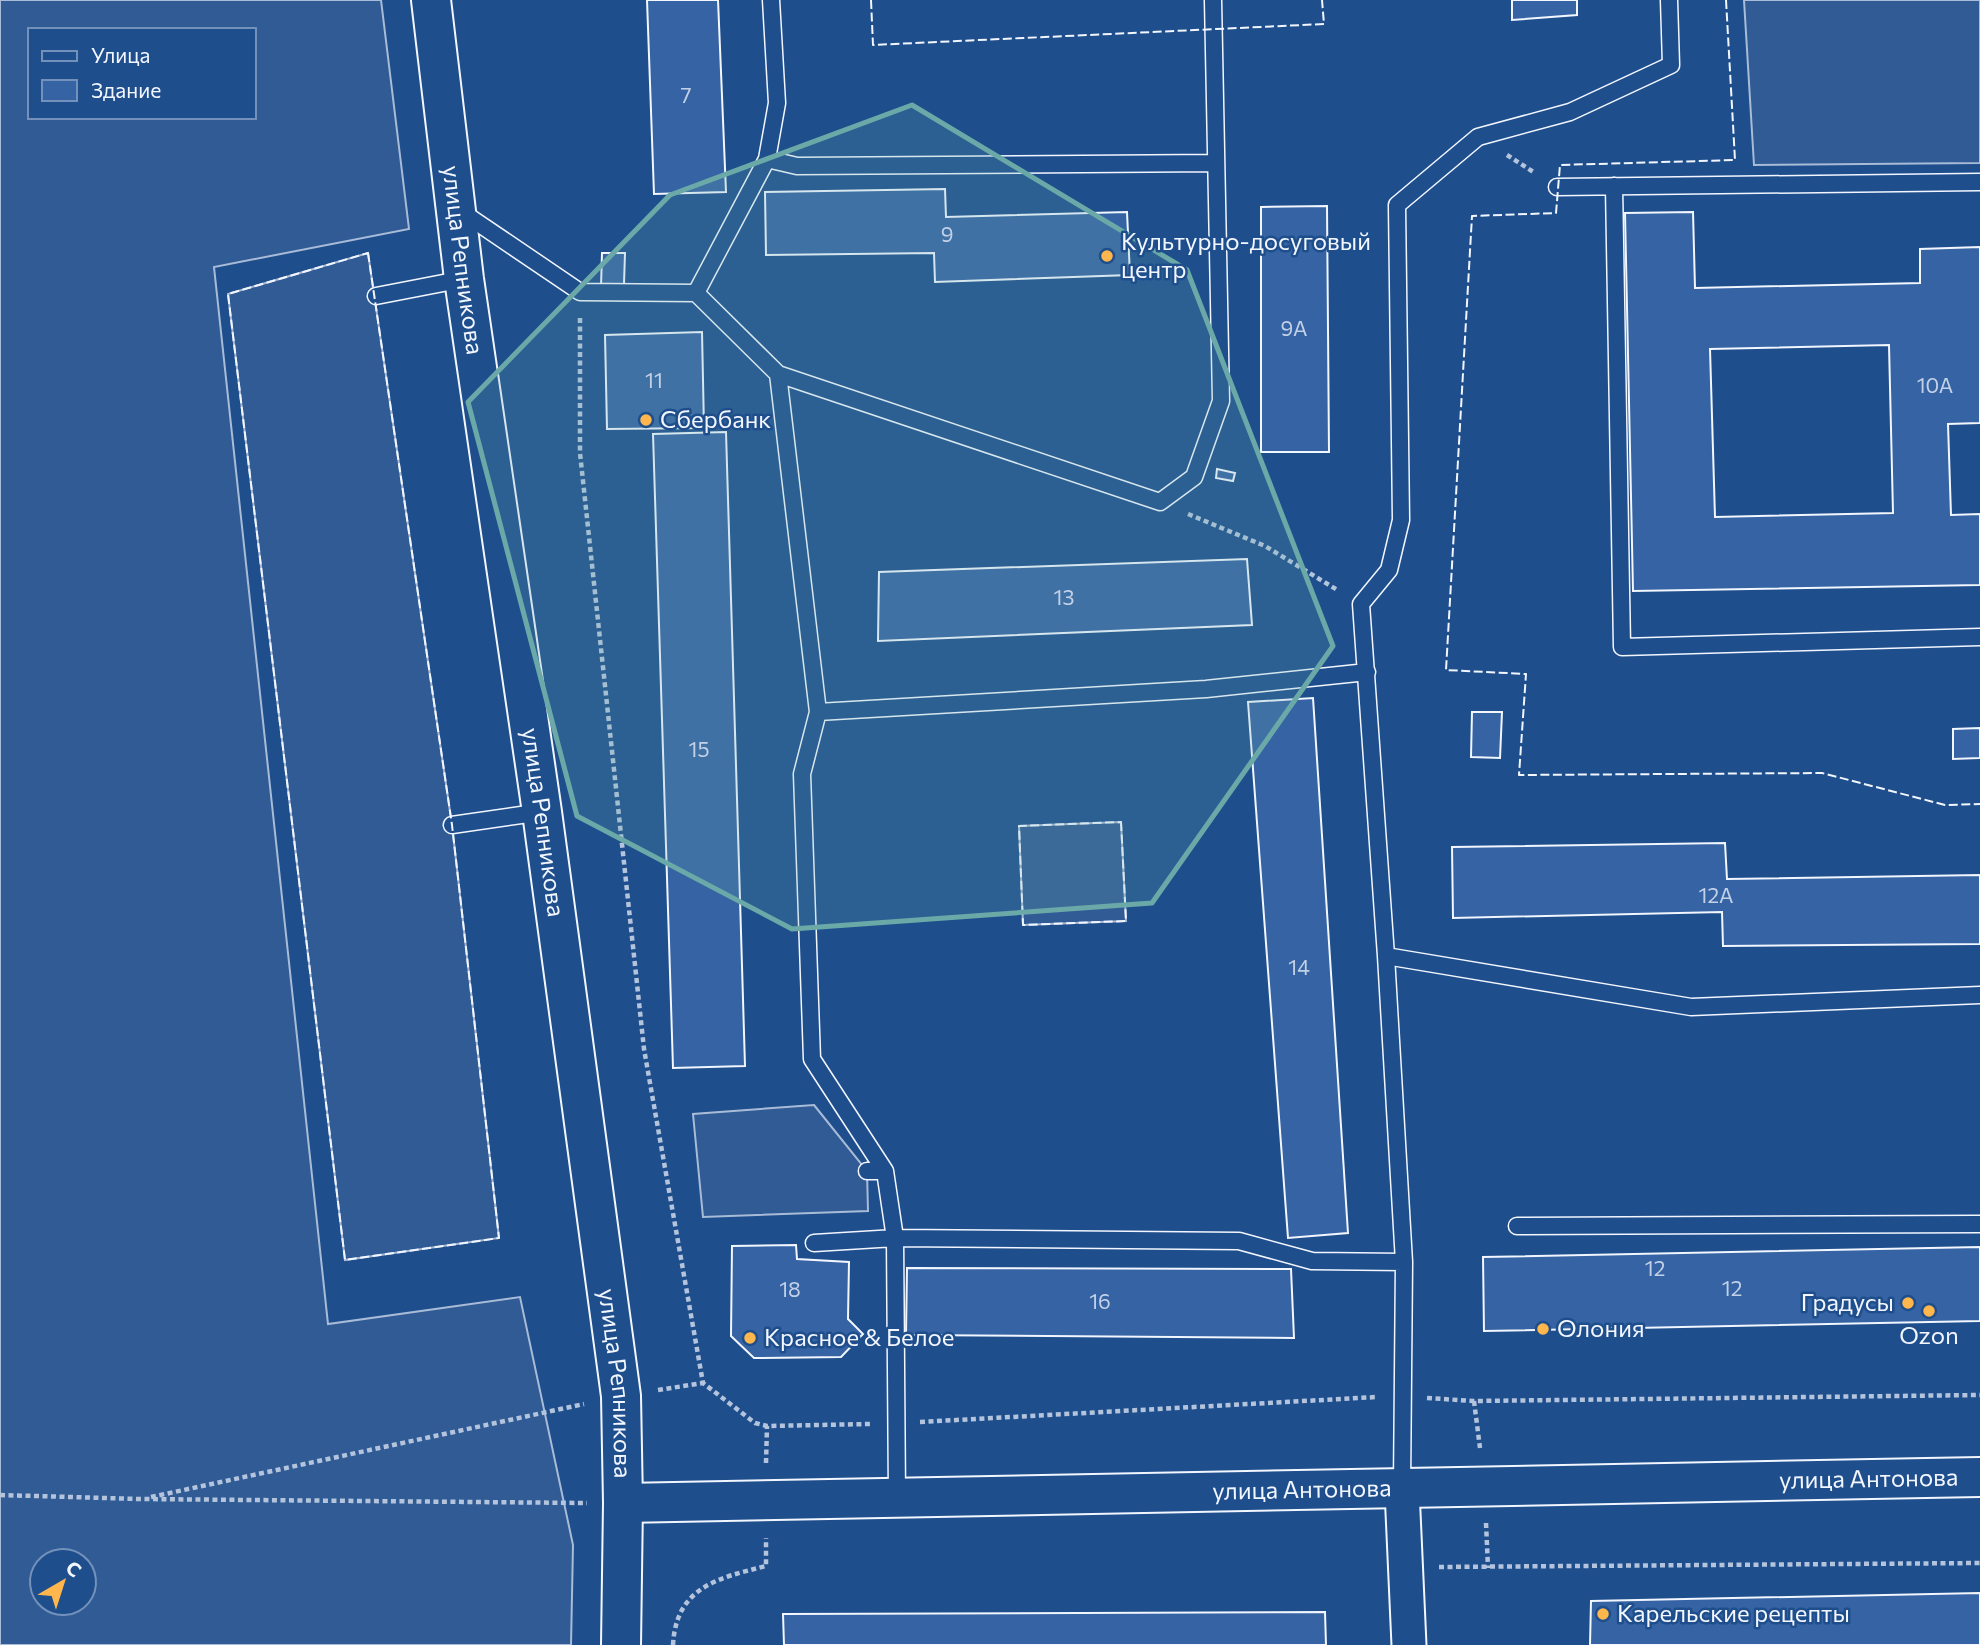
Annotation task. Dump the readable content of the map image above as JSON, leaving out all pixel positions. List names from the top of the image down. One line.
{"streets":{"main road":["улица Репникова","улица Антонова"]},"crossings":[["улица Репникова","улица Антонова"]],"places":["Культурно-досуговый центр","Сбербанк","Градусы","Ozon","Олония","Красное & Белое","Карельские рецепты"],"house_numbers":["7","9","9А","11","10А","13","15","12А","14","12","12","18","16"],"legend":["Улица","Здание"],"north":"top right"}
